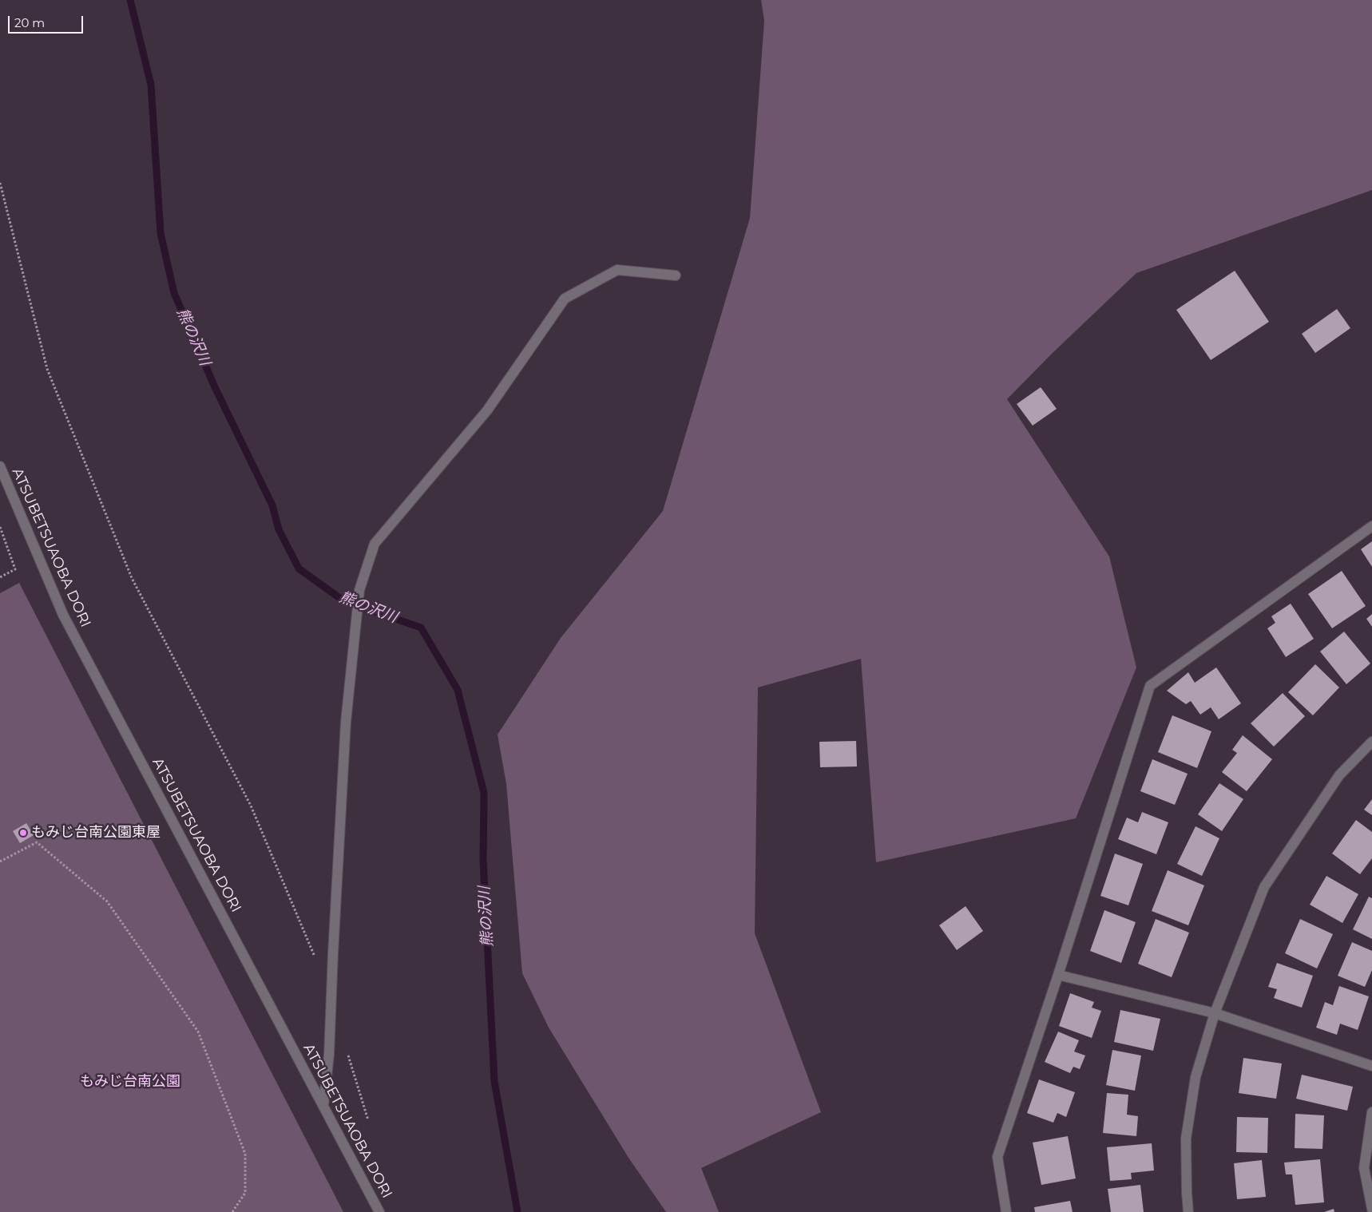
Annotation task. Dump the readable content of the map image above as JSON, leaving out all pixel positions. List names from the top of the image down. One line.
{"streets":{"street":["ATSUBETSUAOBA DORI"]},"water":["熊の沢川"],"parks":["もみじ台南公園"],"places":["もみじ台南公園東屋"],"scale_bar":"20 m"}
